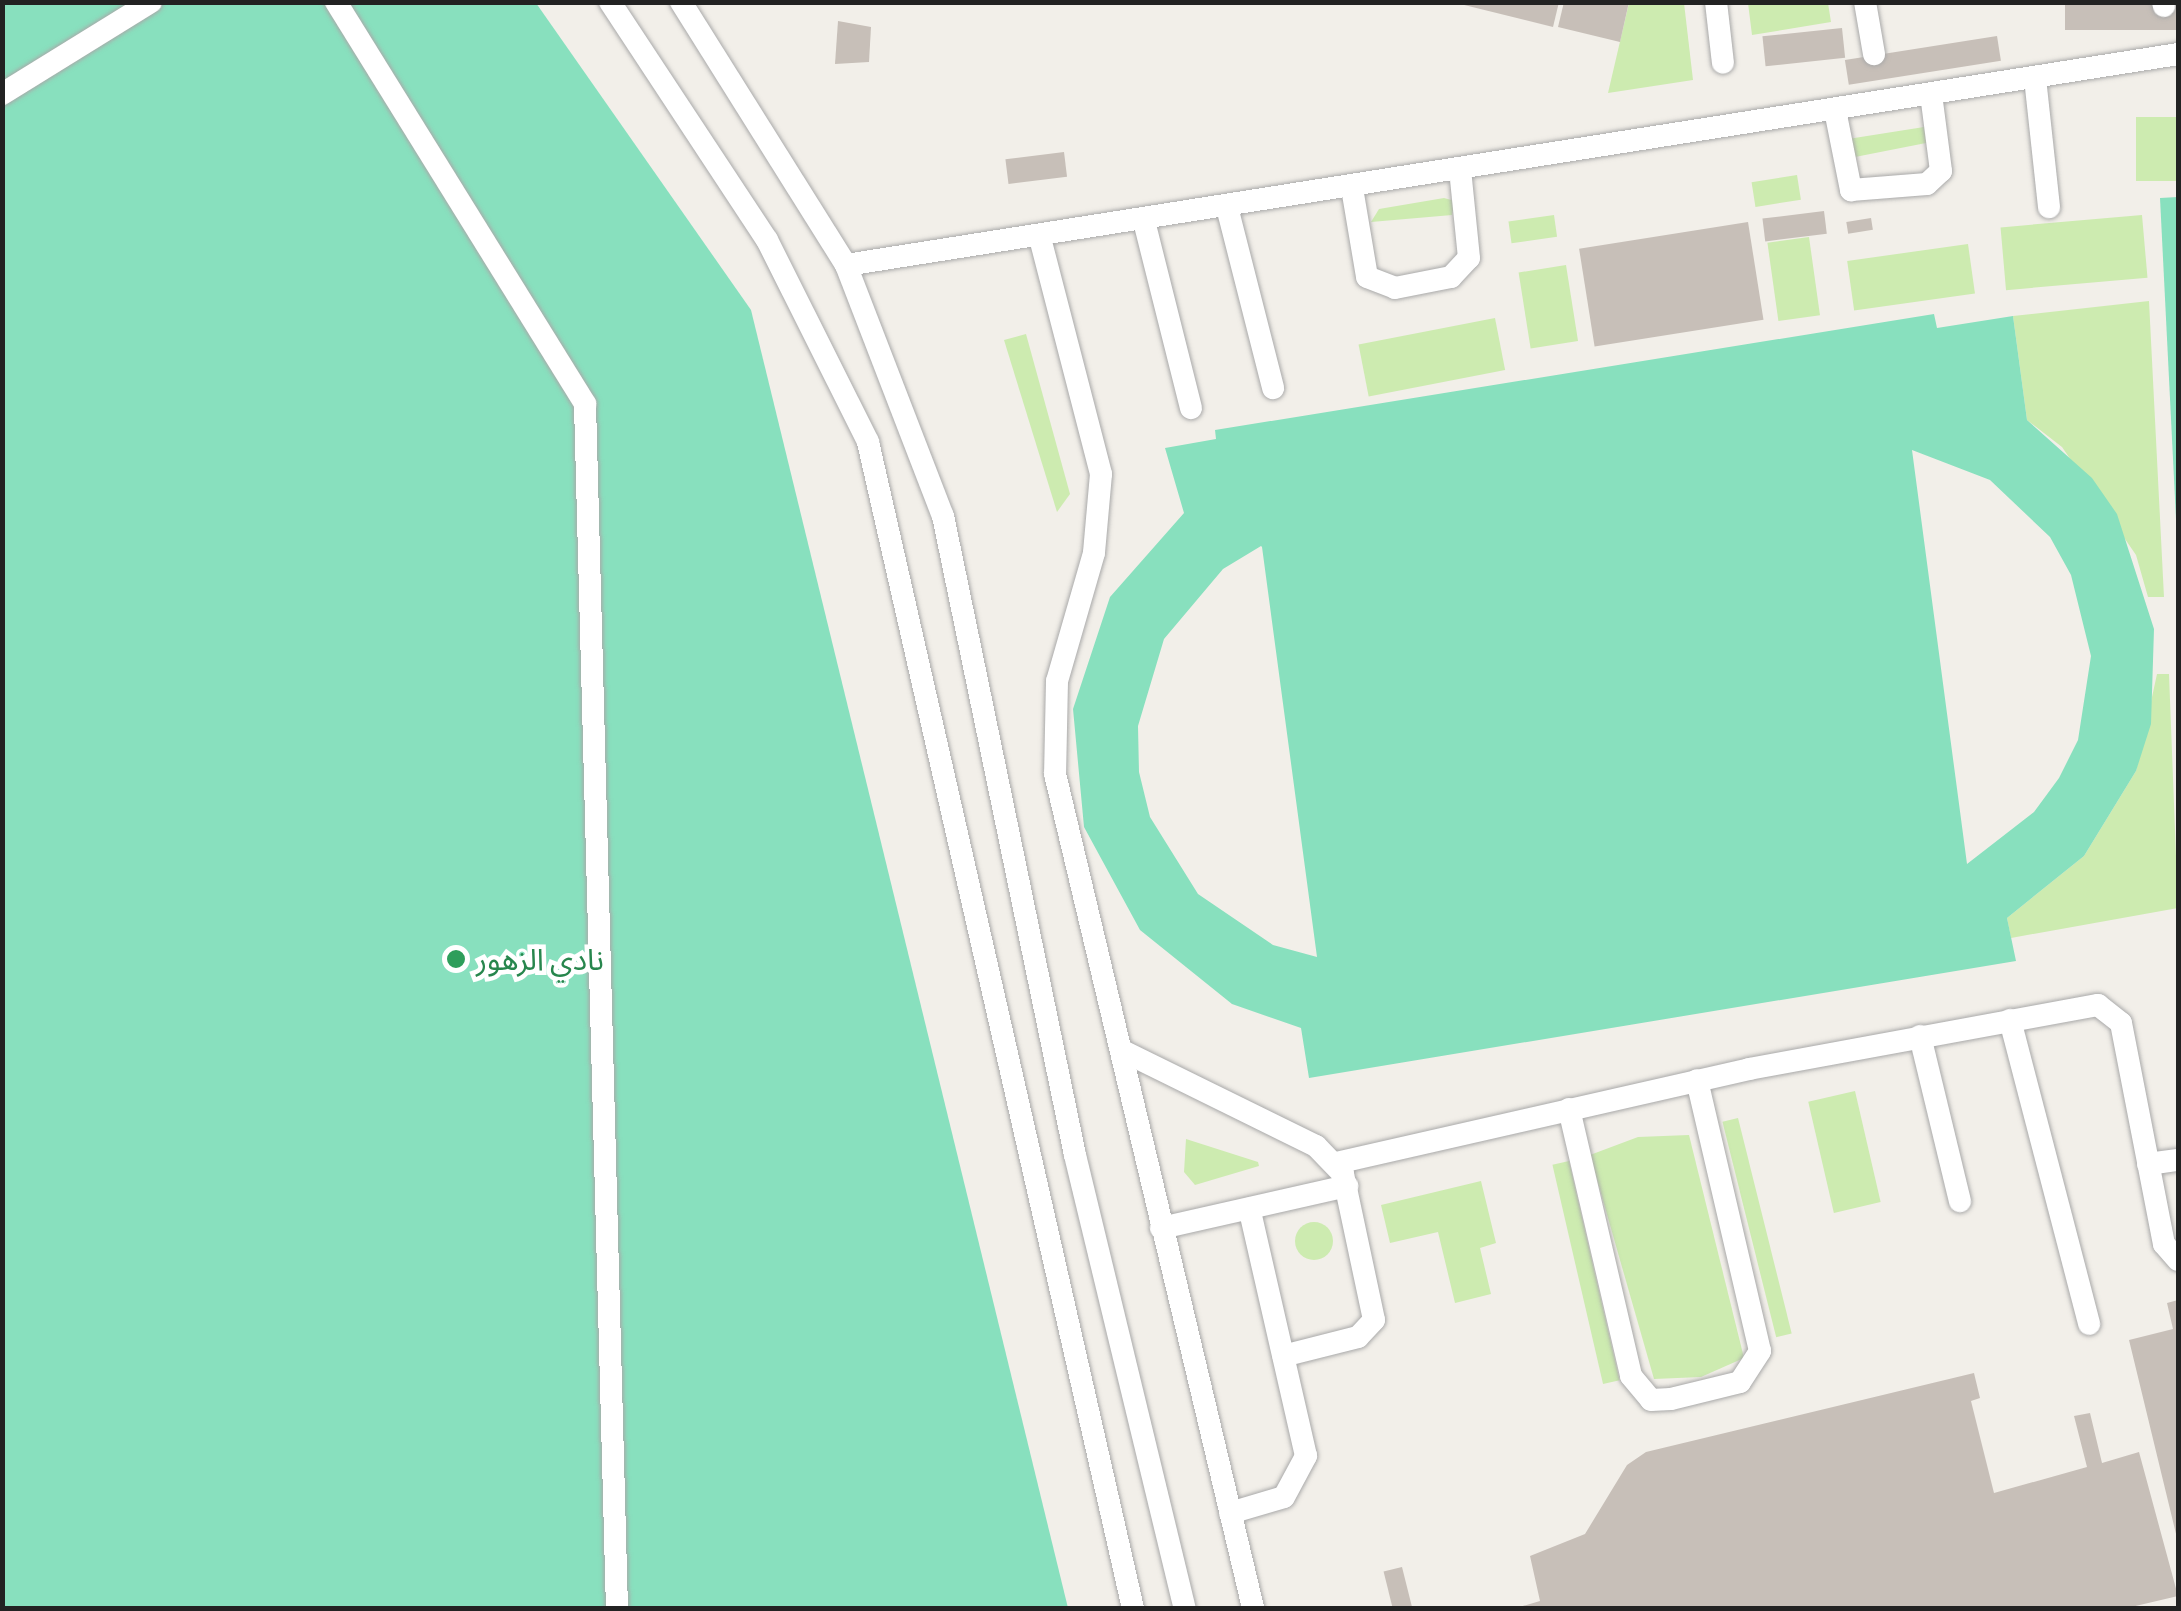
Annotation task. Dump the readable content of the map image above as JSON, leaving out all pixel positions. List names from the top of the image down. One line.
{"places":["نادي الزهور"]}
